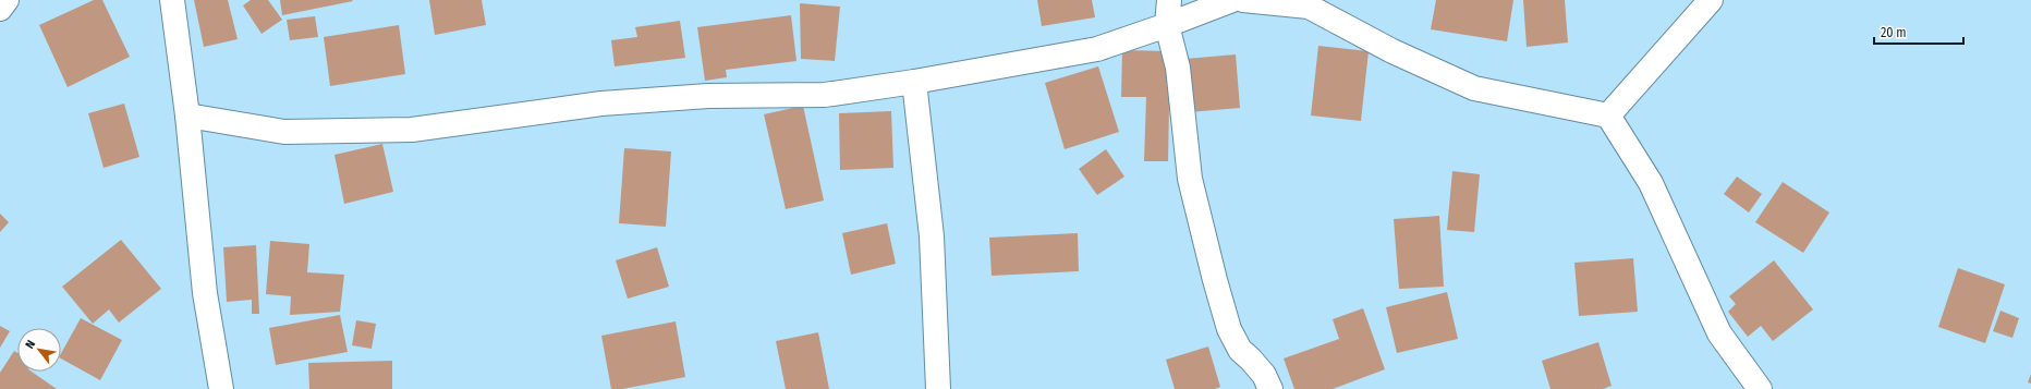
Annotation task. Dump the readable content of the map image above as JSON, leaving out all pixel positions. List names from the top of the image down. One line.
{"scale_bar":"20 m","north":"top left"}
